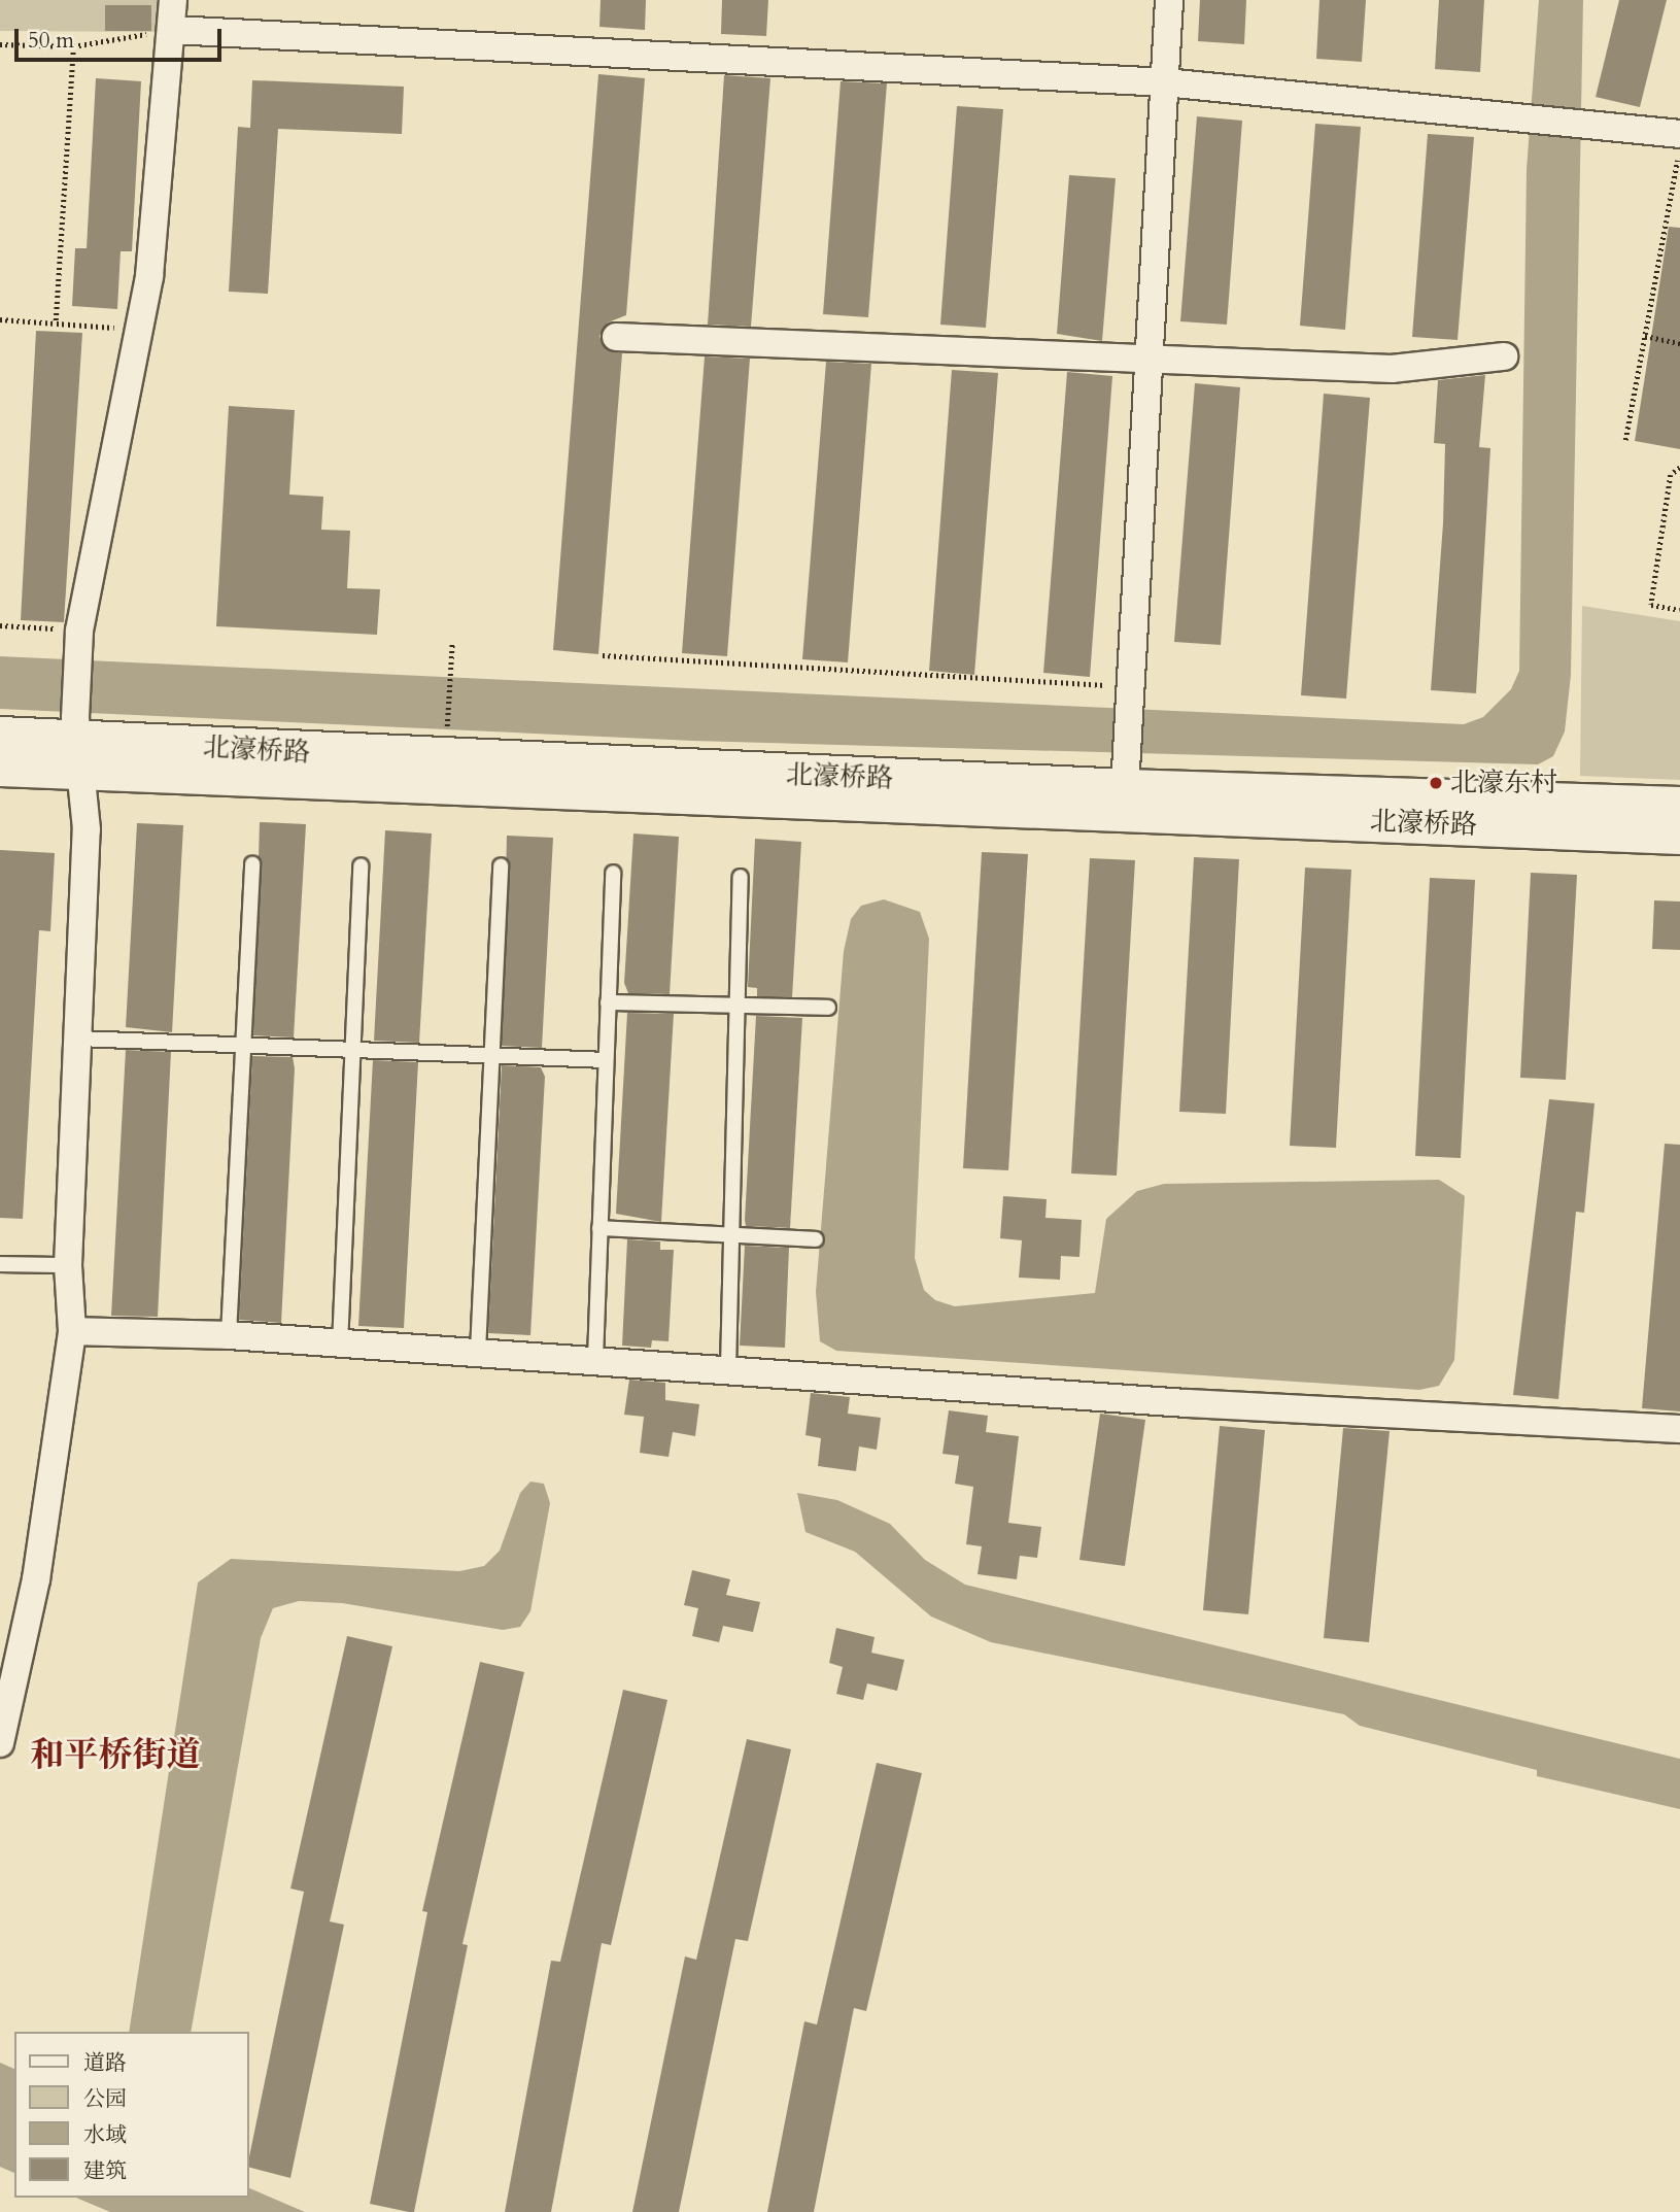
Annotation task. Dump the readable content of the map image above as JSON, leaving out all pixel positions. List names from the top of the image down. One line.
{"streets":{"main road":["北濠桥路"]},"districts":["和平桥街道"],"places":["北濠东村"],"legend":["道路","公园","水域","建筑"],"scale_bar":"50 m"}
